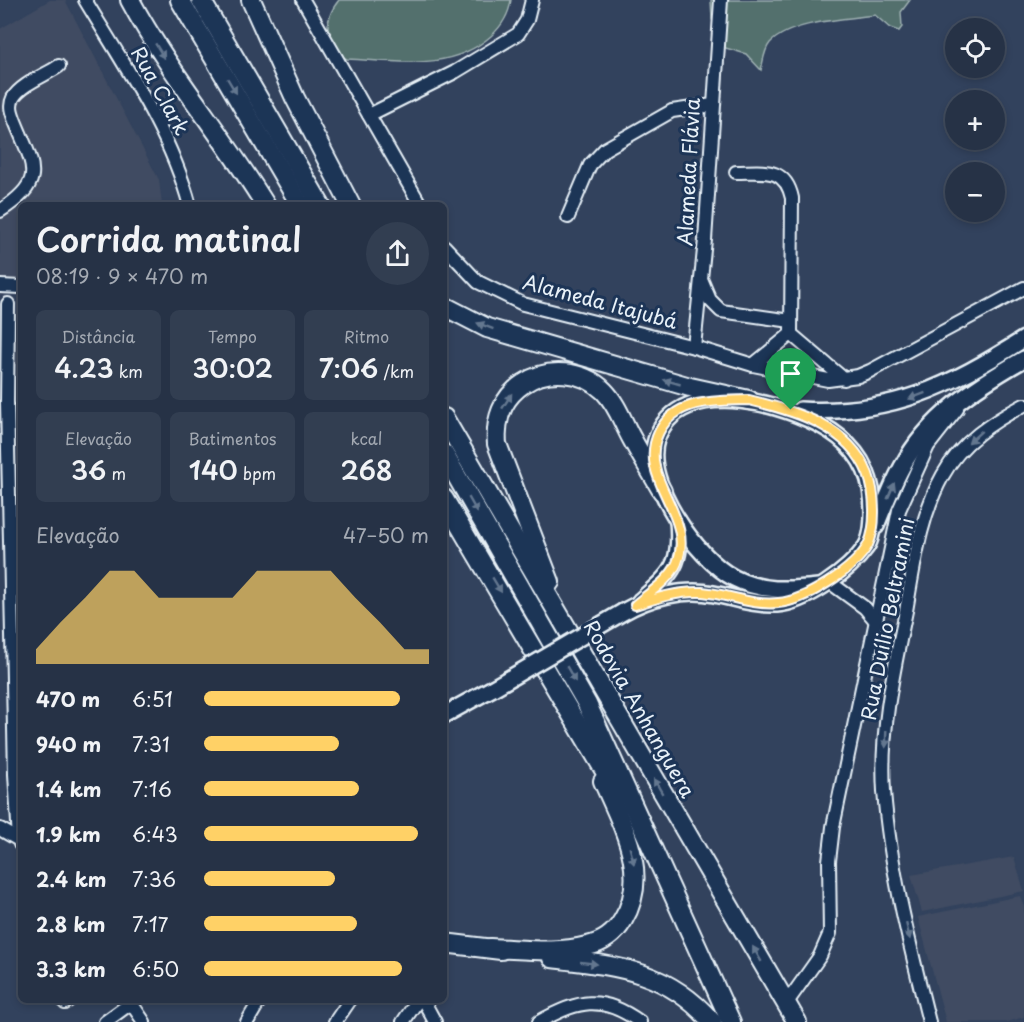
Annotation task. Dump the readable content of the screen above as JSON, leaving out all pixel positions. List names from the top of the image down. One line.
{"streets":{"highway":["Rodovia Anhanguera"],"street":["Rua Clark","Alameda Flávia","Alameda Itajubá","Rua Duílio Beltramini"]},"crossings":[["Alameda Flávia","Alameda Itajubá"]],"page":{"map_buttons":["+","−"],"heading":["Corrida matinal","08:19 · 9 × 470 m"],"stats":[["Distância","4.23 km"],["Tempo","30:02"],["Ritmo","7:06 /km"],["Elevação","36 m"],["Batimentos","140 bpm"],["kcal","268"]],"chart":["Elevação","47–50 m"],"list":[{"name":"470 m","note":"6:51"},{"name":"940 m","note":"7:31"},{"name":"1.4 km","note":"7:16"},{"name":"1.9 km","note":"6:43"},{"name":"2.4 km","note":"7:36"},{"name":"2.8 km","note":"7:17"},{"name":"3.3 km","note":"6:50"}]}}
